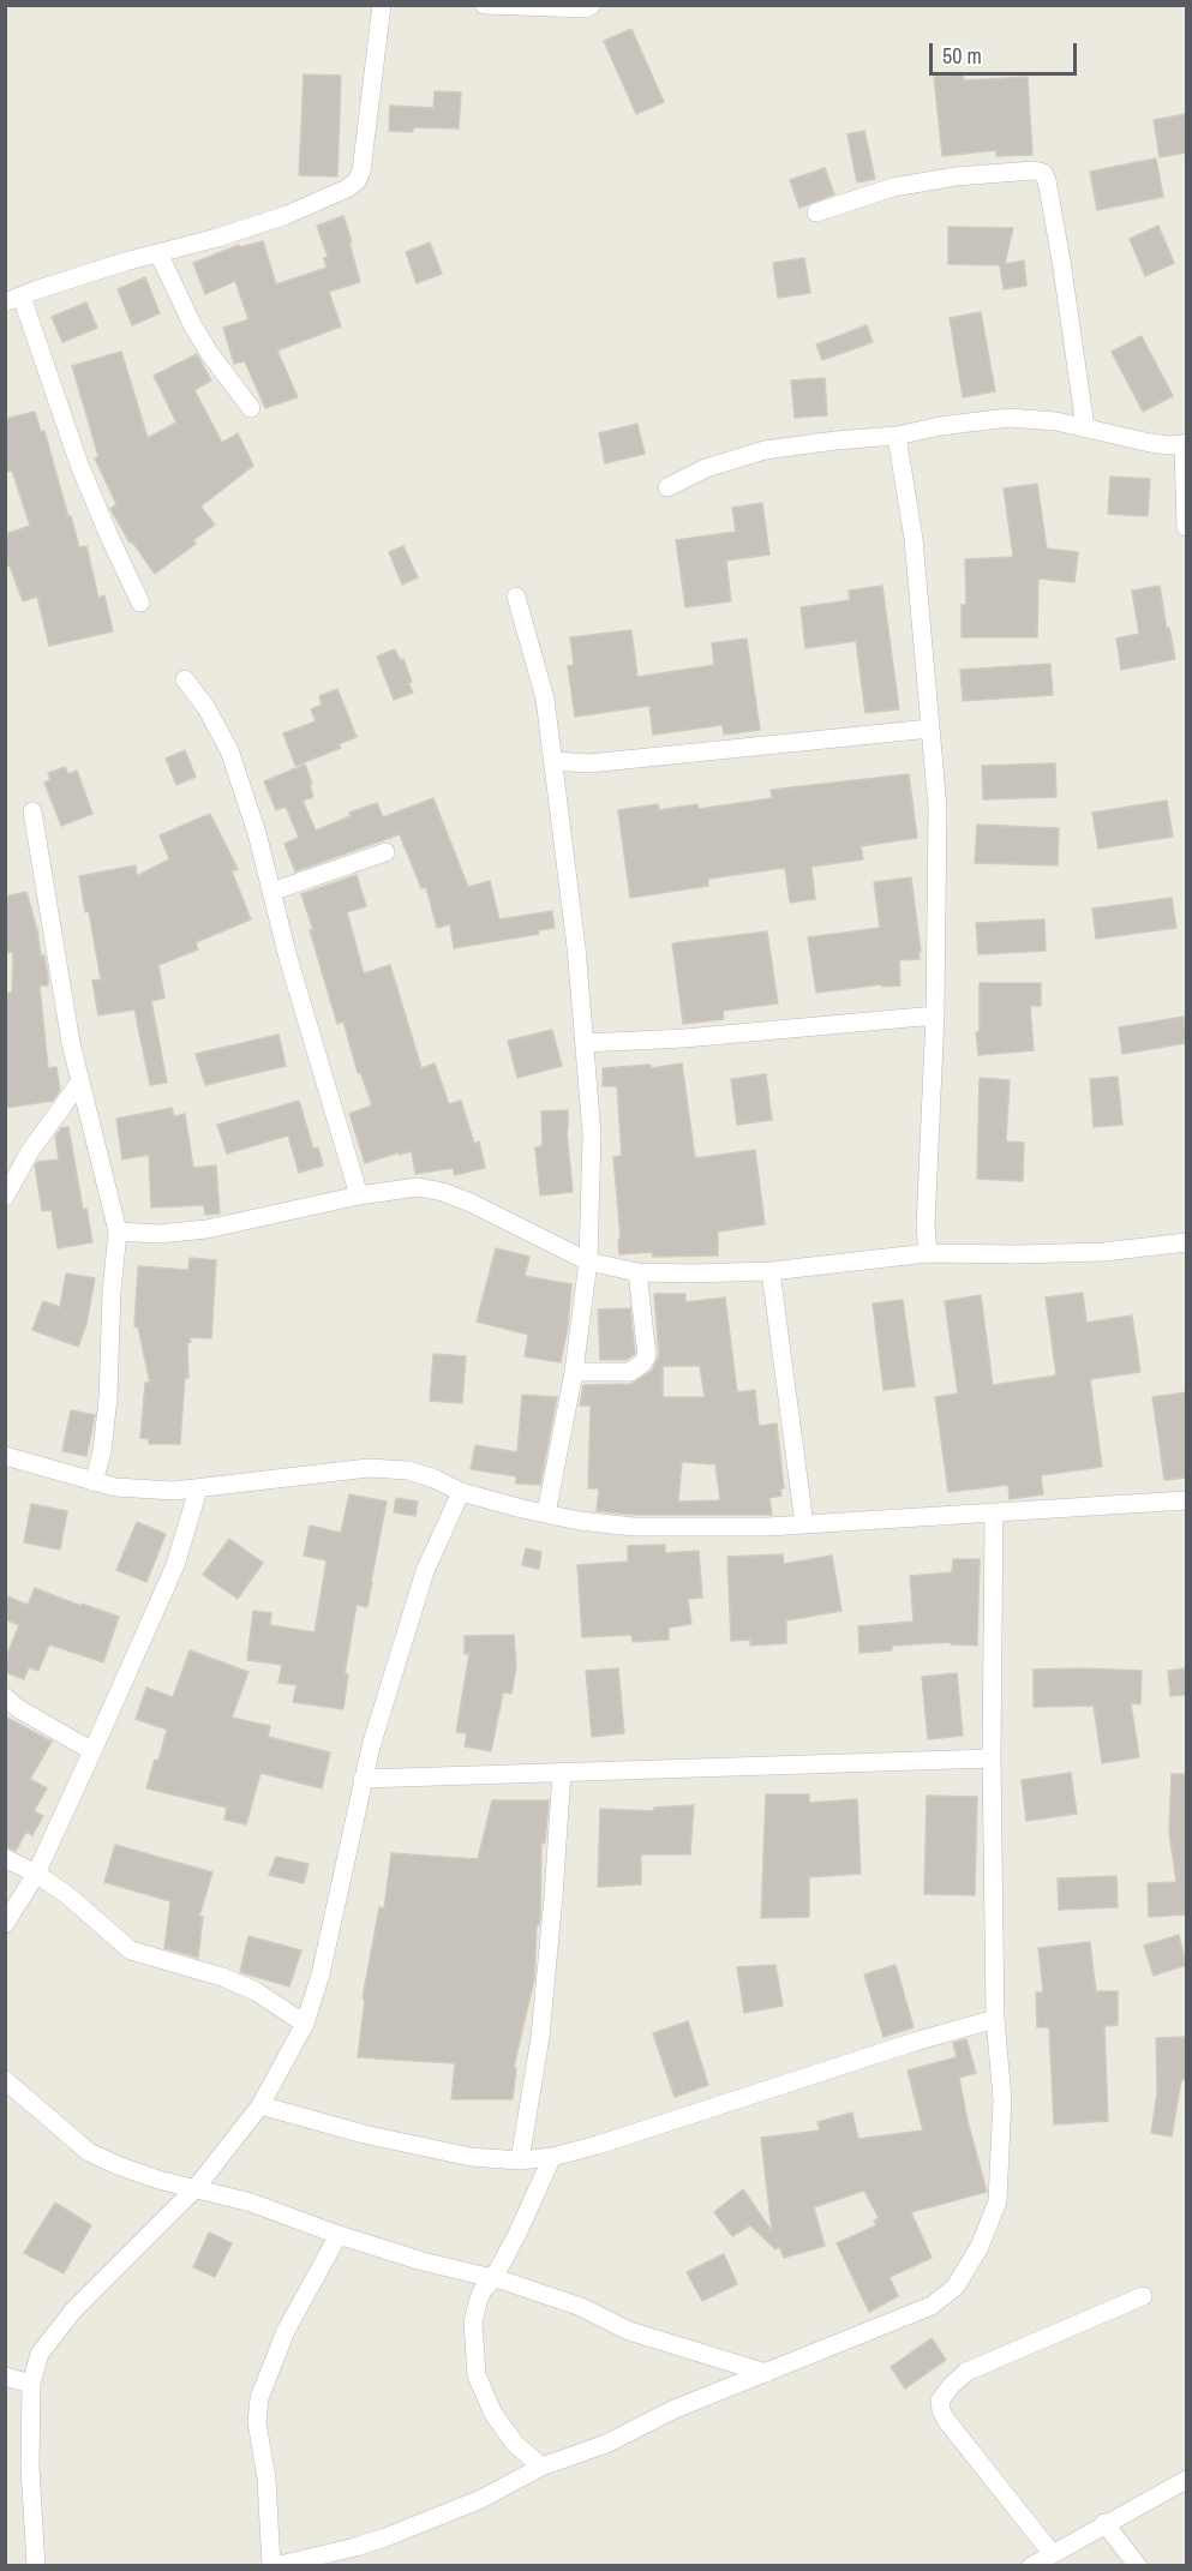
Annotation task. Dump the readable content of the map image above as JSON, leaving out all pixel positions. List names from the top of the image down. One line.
{"scale_bar":"50 m"}
